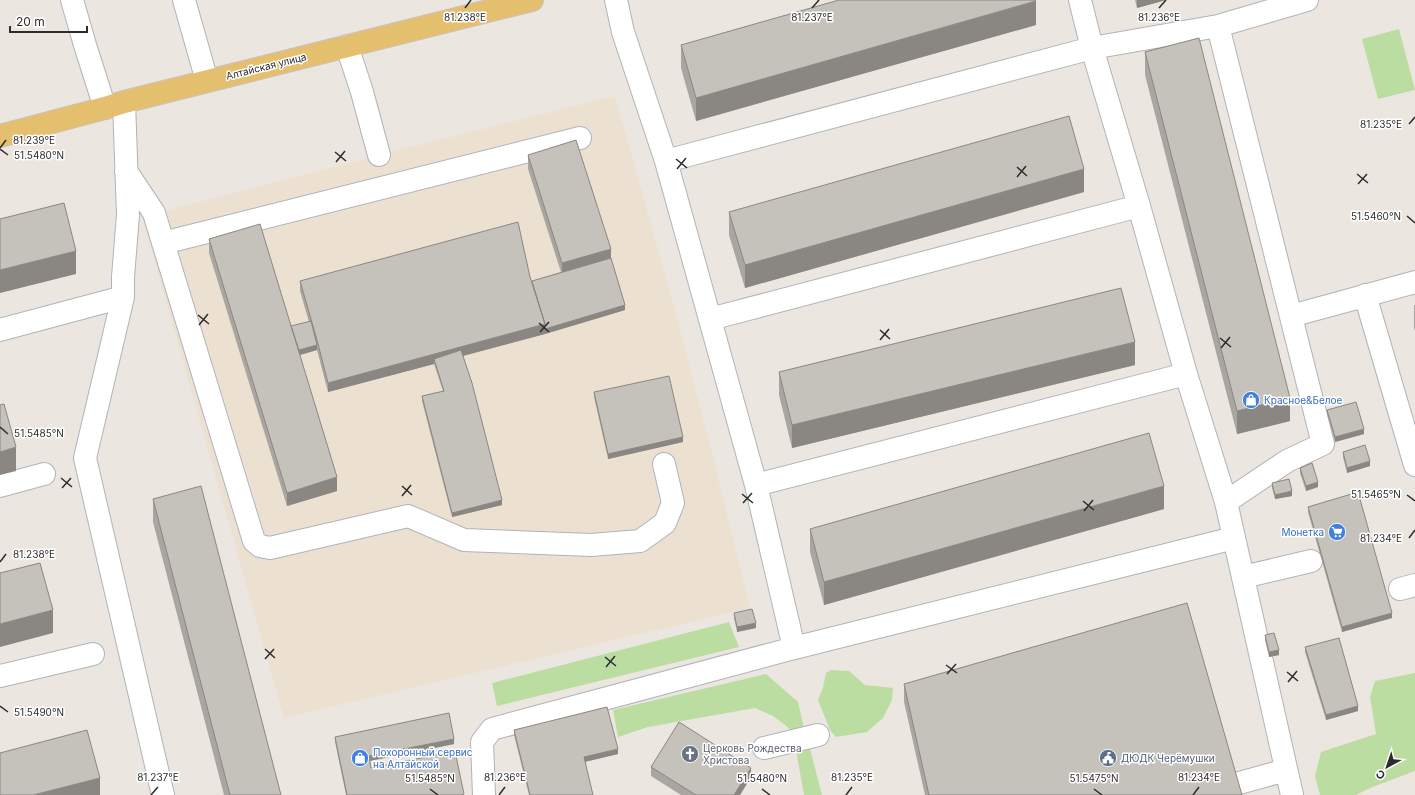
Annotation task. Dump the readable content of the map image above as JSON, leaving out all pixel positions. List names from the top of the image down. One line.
{"streets":{"main road":["Алтайская улица"]},"places":{"shop":["Красное&Белое","Похоронный сервис на Алтайской"],"supermarket":["Монетка"],"church":["Церковь Рождества Христова"],"public building":["ДЮДК Черёмушки"]},"scale_bar":"20 m","north":"bottom left","coordinates":["81.238°E","81.237°E","81.236°E","81.235°E","81.239°E","51.5480°N","51.5460°N","51.5485°N","51.5465°N","81.234°E","51.5490°N","51.5475°N"]}
